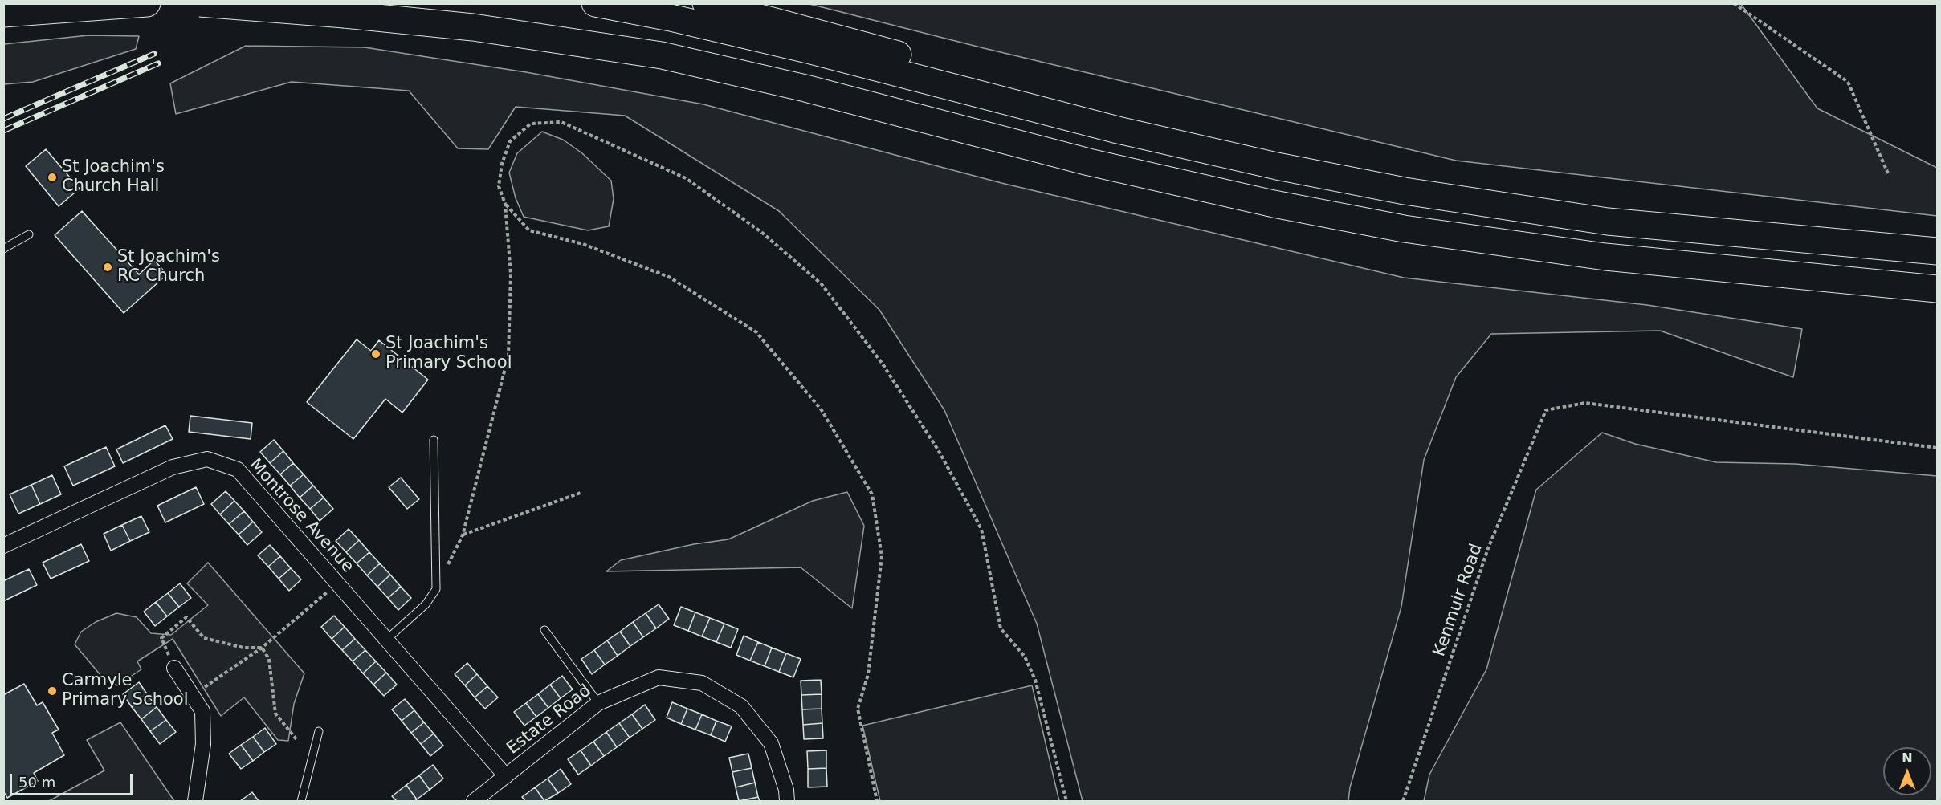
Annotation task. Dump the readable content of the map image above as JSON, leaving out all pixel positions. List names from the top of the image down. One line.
{"streets":{"street":["Montrose Avenue","Estate Road"],"path":["Kenmuir Road"]},"crossings":[["Montrose Avenue","Estate Road"]],"places":["St Joachim's Church Hall","St Joachim's RC Church","St Joachim's Primary School","Carmyle Primary School"],"scale_bar":"50 m","north":"top"}
